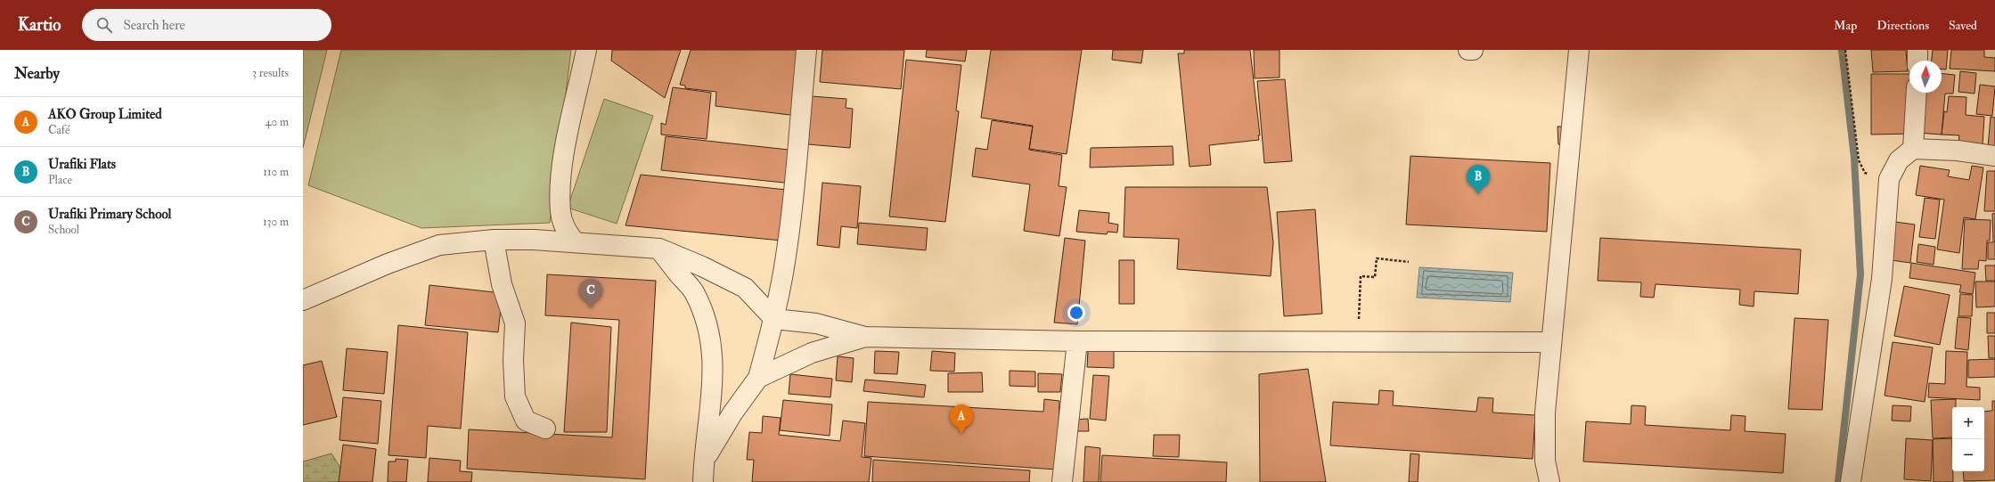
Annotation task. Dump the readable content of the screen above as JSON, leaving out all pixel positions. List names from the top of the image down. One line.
{"north":"top","page":{"header":"Kartio","search":"Search here","nav":["Map","Directions","Saved"],"heading":["Nearby","3 results"],"list":[{"mark":"A","name":"AKO Group Limited","note":"Café","value":"40 m"},{"mark":"B","name":"Urafiki Flats","note":"Place","value":"110 m"},{"mark":"C","name":"Urafiki Primary School","note":"School","value":"130 m"}],"pins":["B","C","A"],"map_buttons":["+","−"]}}
